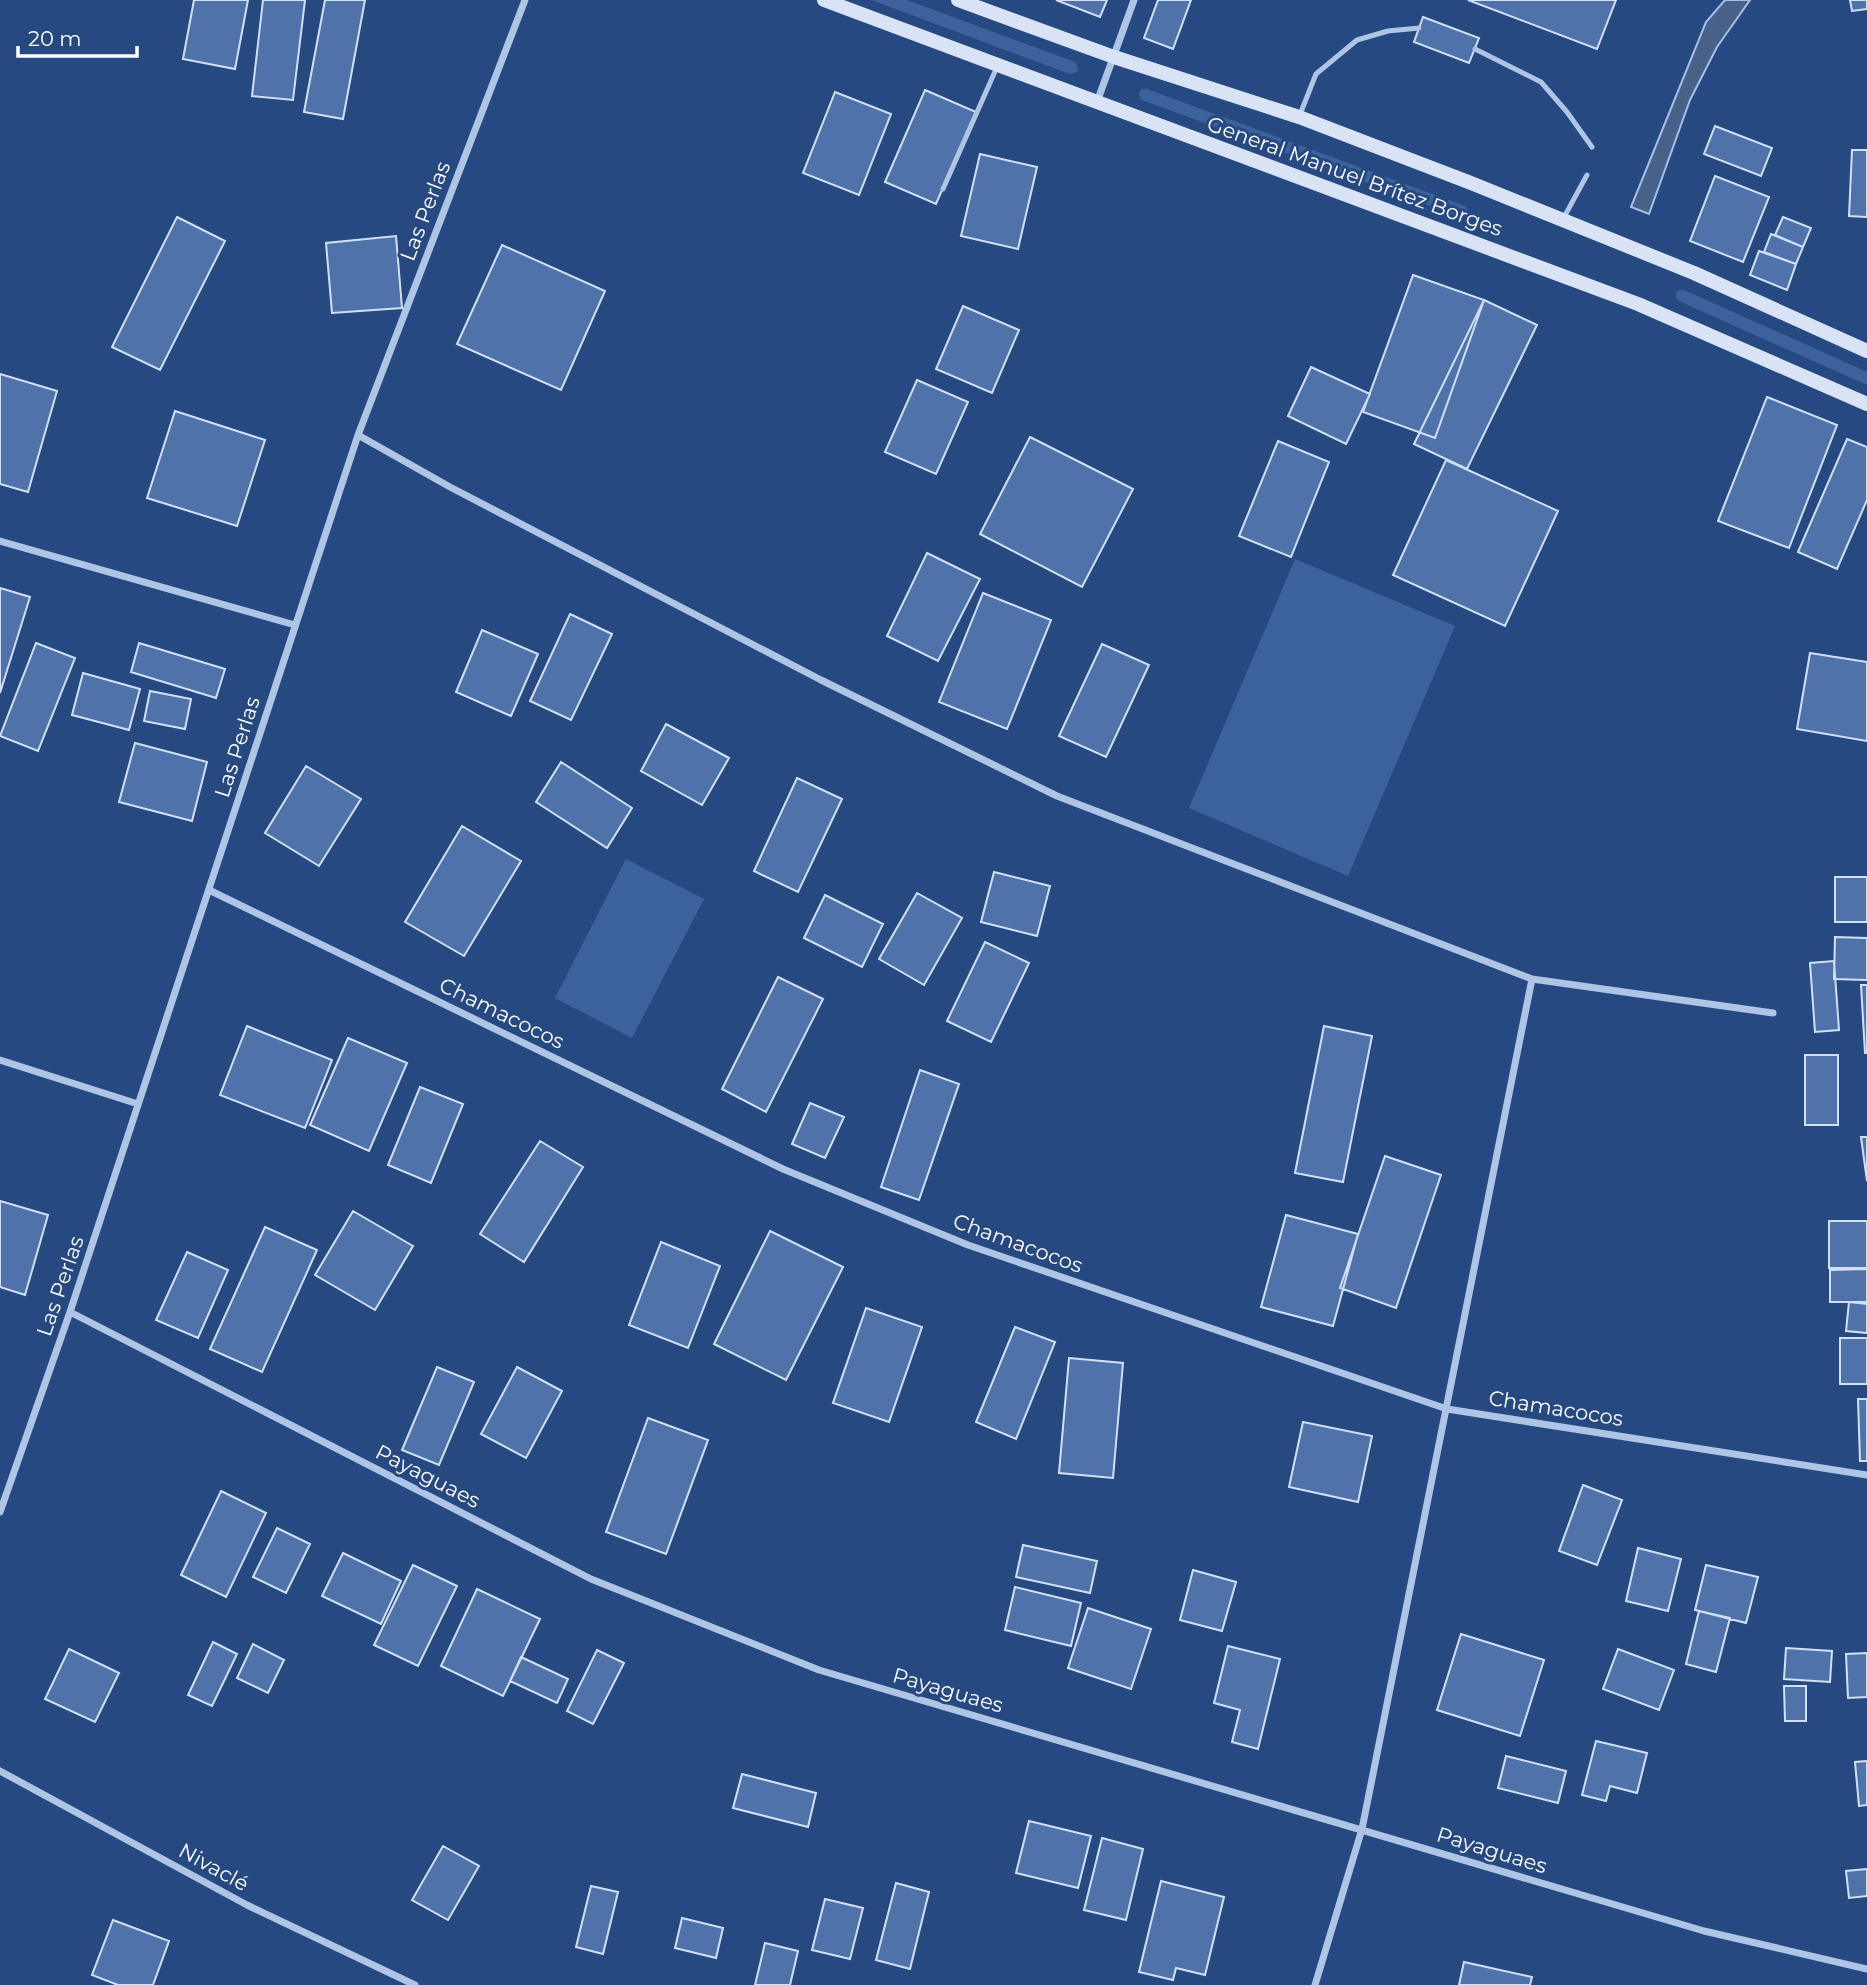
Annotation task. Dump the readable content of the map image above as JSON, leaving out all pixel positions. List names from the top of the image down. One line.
{"streets":{"main road":["General Manuel Brítez Borges"],"street":["Las Perlas","Chamacocos","Payaguaes","Nivaclé"]},"crossings":[["Las Perlas","Chamacocos"],["Las Perlas","Payaguaes"]],"scale_bar":"20 m"}
